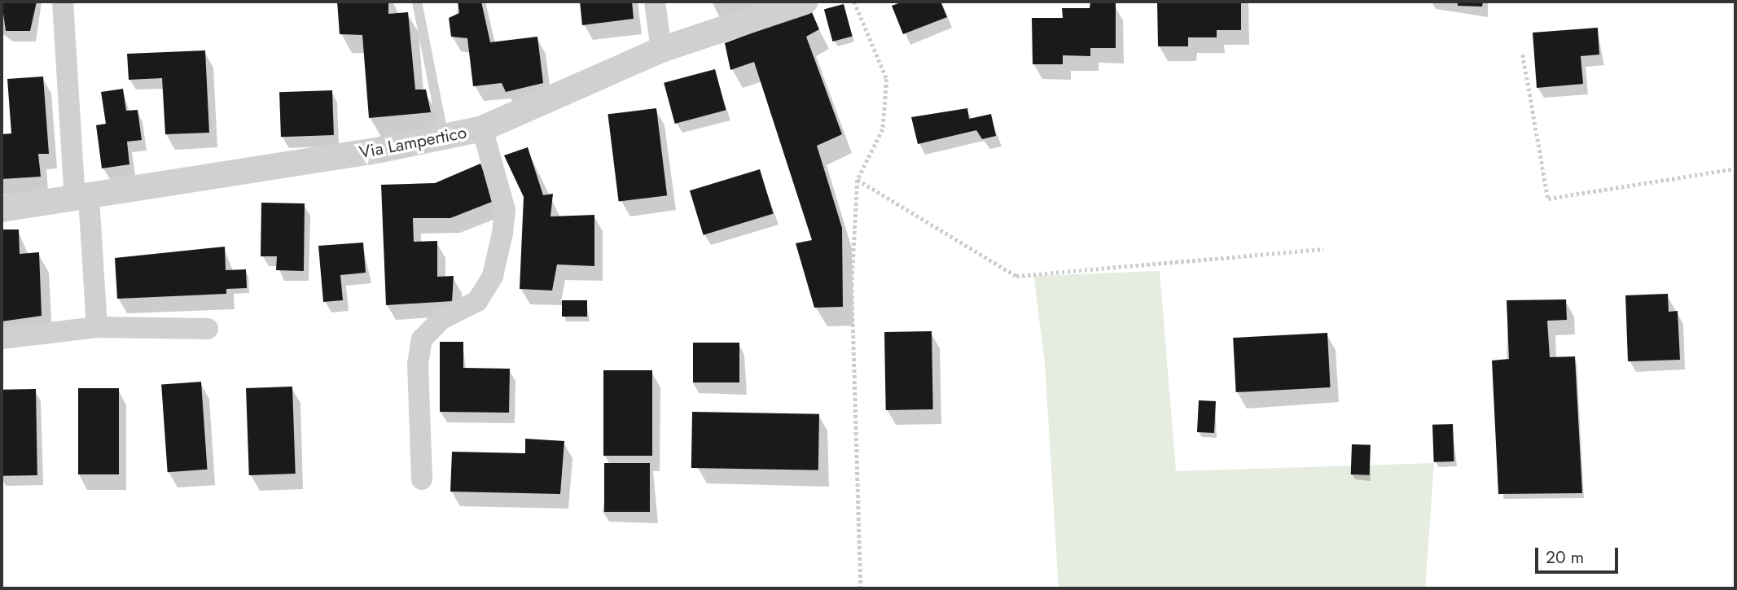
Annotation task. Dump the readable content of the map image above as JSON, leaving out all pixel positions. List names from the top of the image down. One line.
{"streets":{"street":["Via Lampertico"]},"scale_bar":"20 m"}
